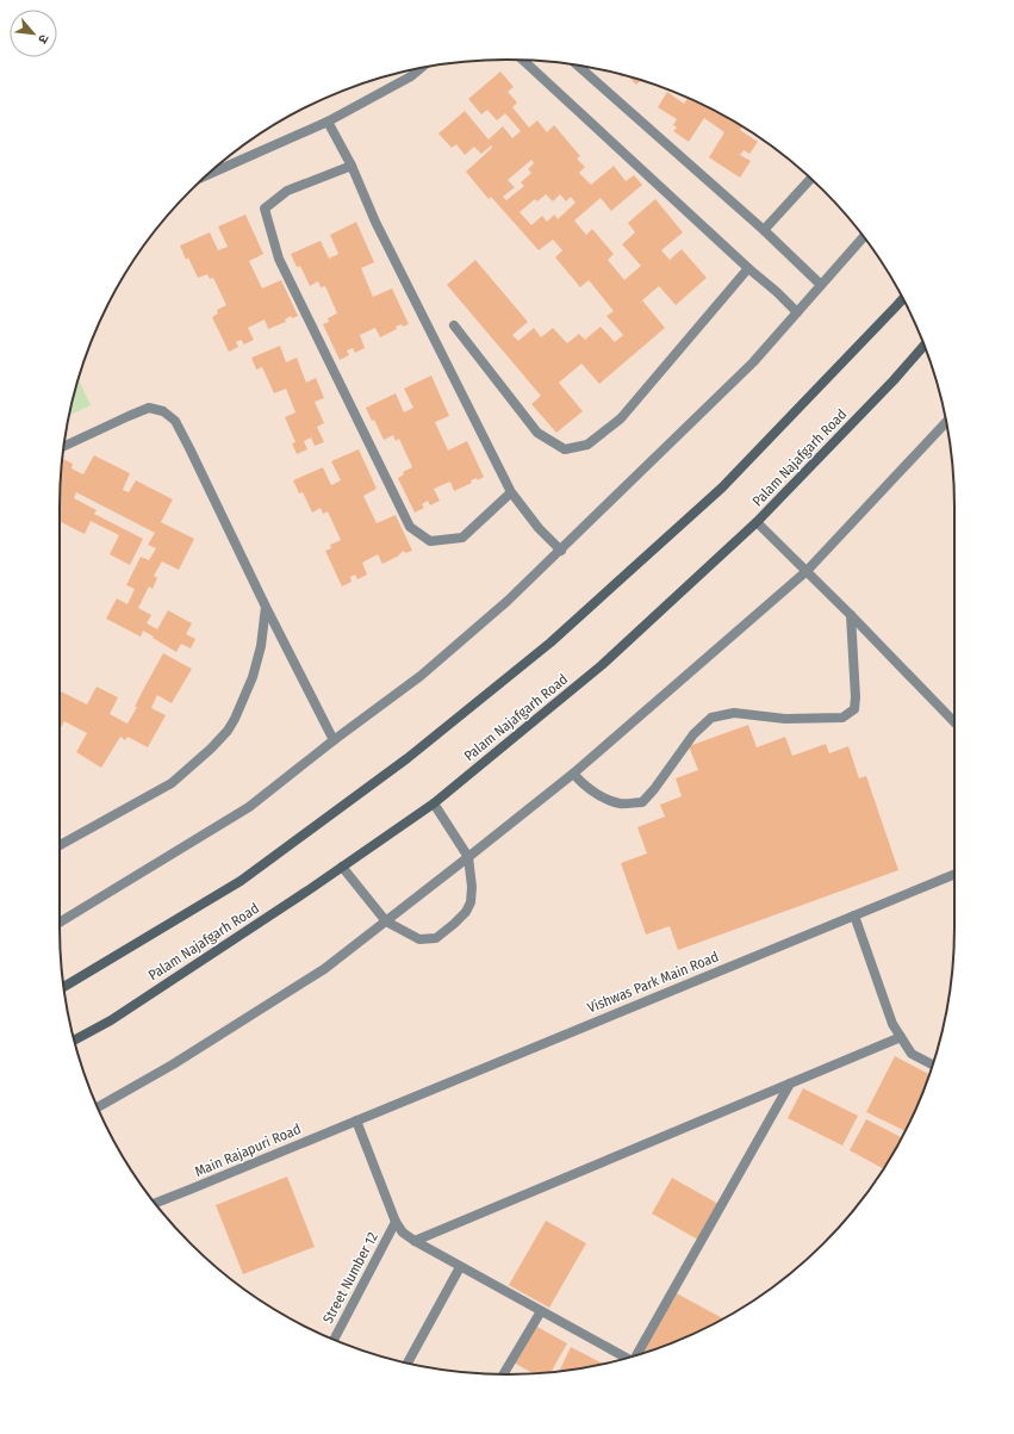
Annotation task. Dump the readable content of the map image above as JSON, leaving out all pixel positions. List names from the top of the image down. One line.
{"streets":{"main road":["Palam Najafgarh Road"],"street":["Vishwas Park Main Road","Main Rajapuri Road","Street Number 12"]},"crossings":[["Vishwas Park Main Road","Main Rajapuri Road"]],"north":"bottom right"}
